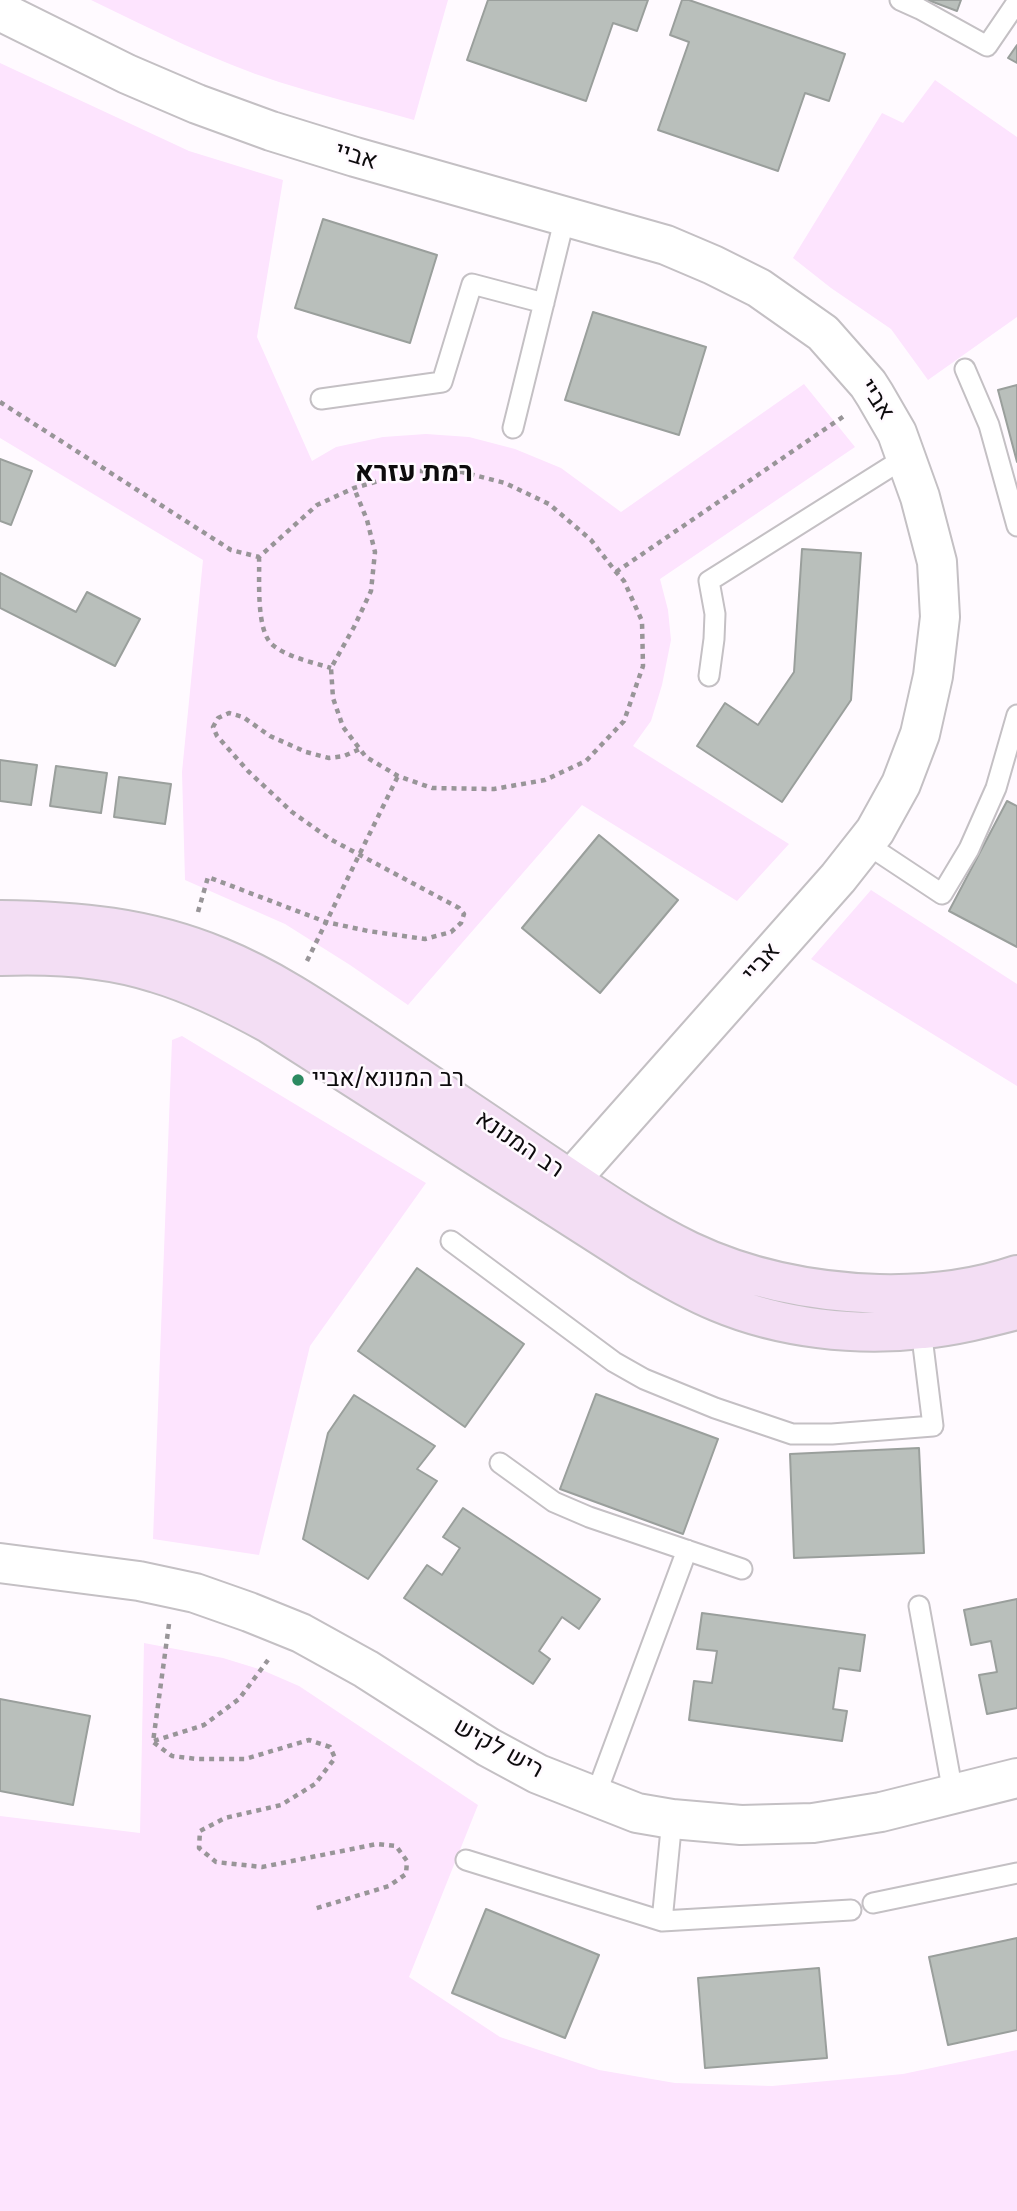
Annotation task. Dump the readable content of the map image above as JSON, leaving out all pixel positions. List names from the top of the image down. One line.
{"streets":{"street":["אביי","רב המנונא","ריש לקיש"]},"crossings":[["אביי","רב המנונא"]],"districts":["רמת עזרא"],"places":["רב המנונא/אביי"]}
